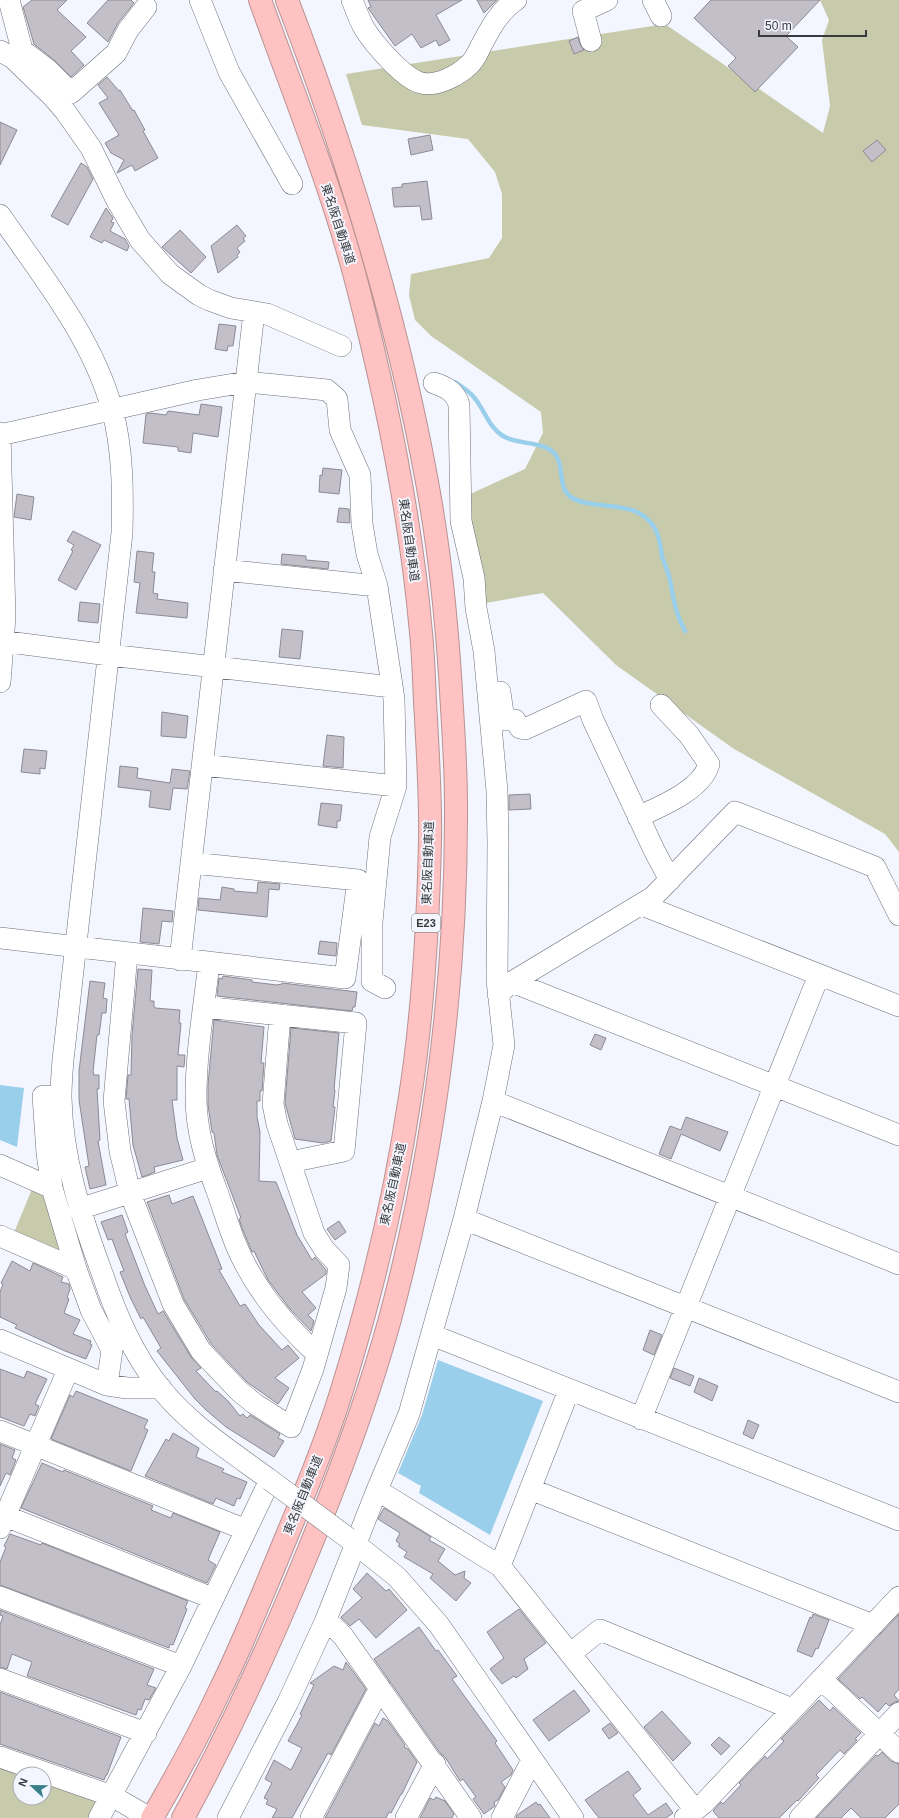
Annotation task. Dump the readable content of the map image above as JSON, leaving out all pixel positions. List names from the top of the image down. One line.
{"streets":{"highway":["東名阪自動車道","E23"]},"scale_bar":"50 m","north":"left"}
